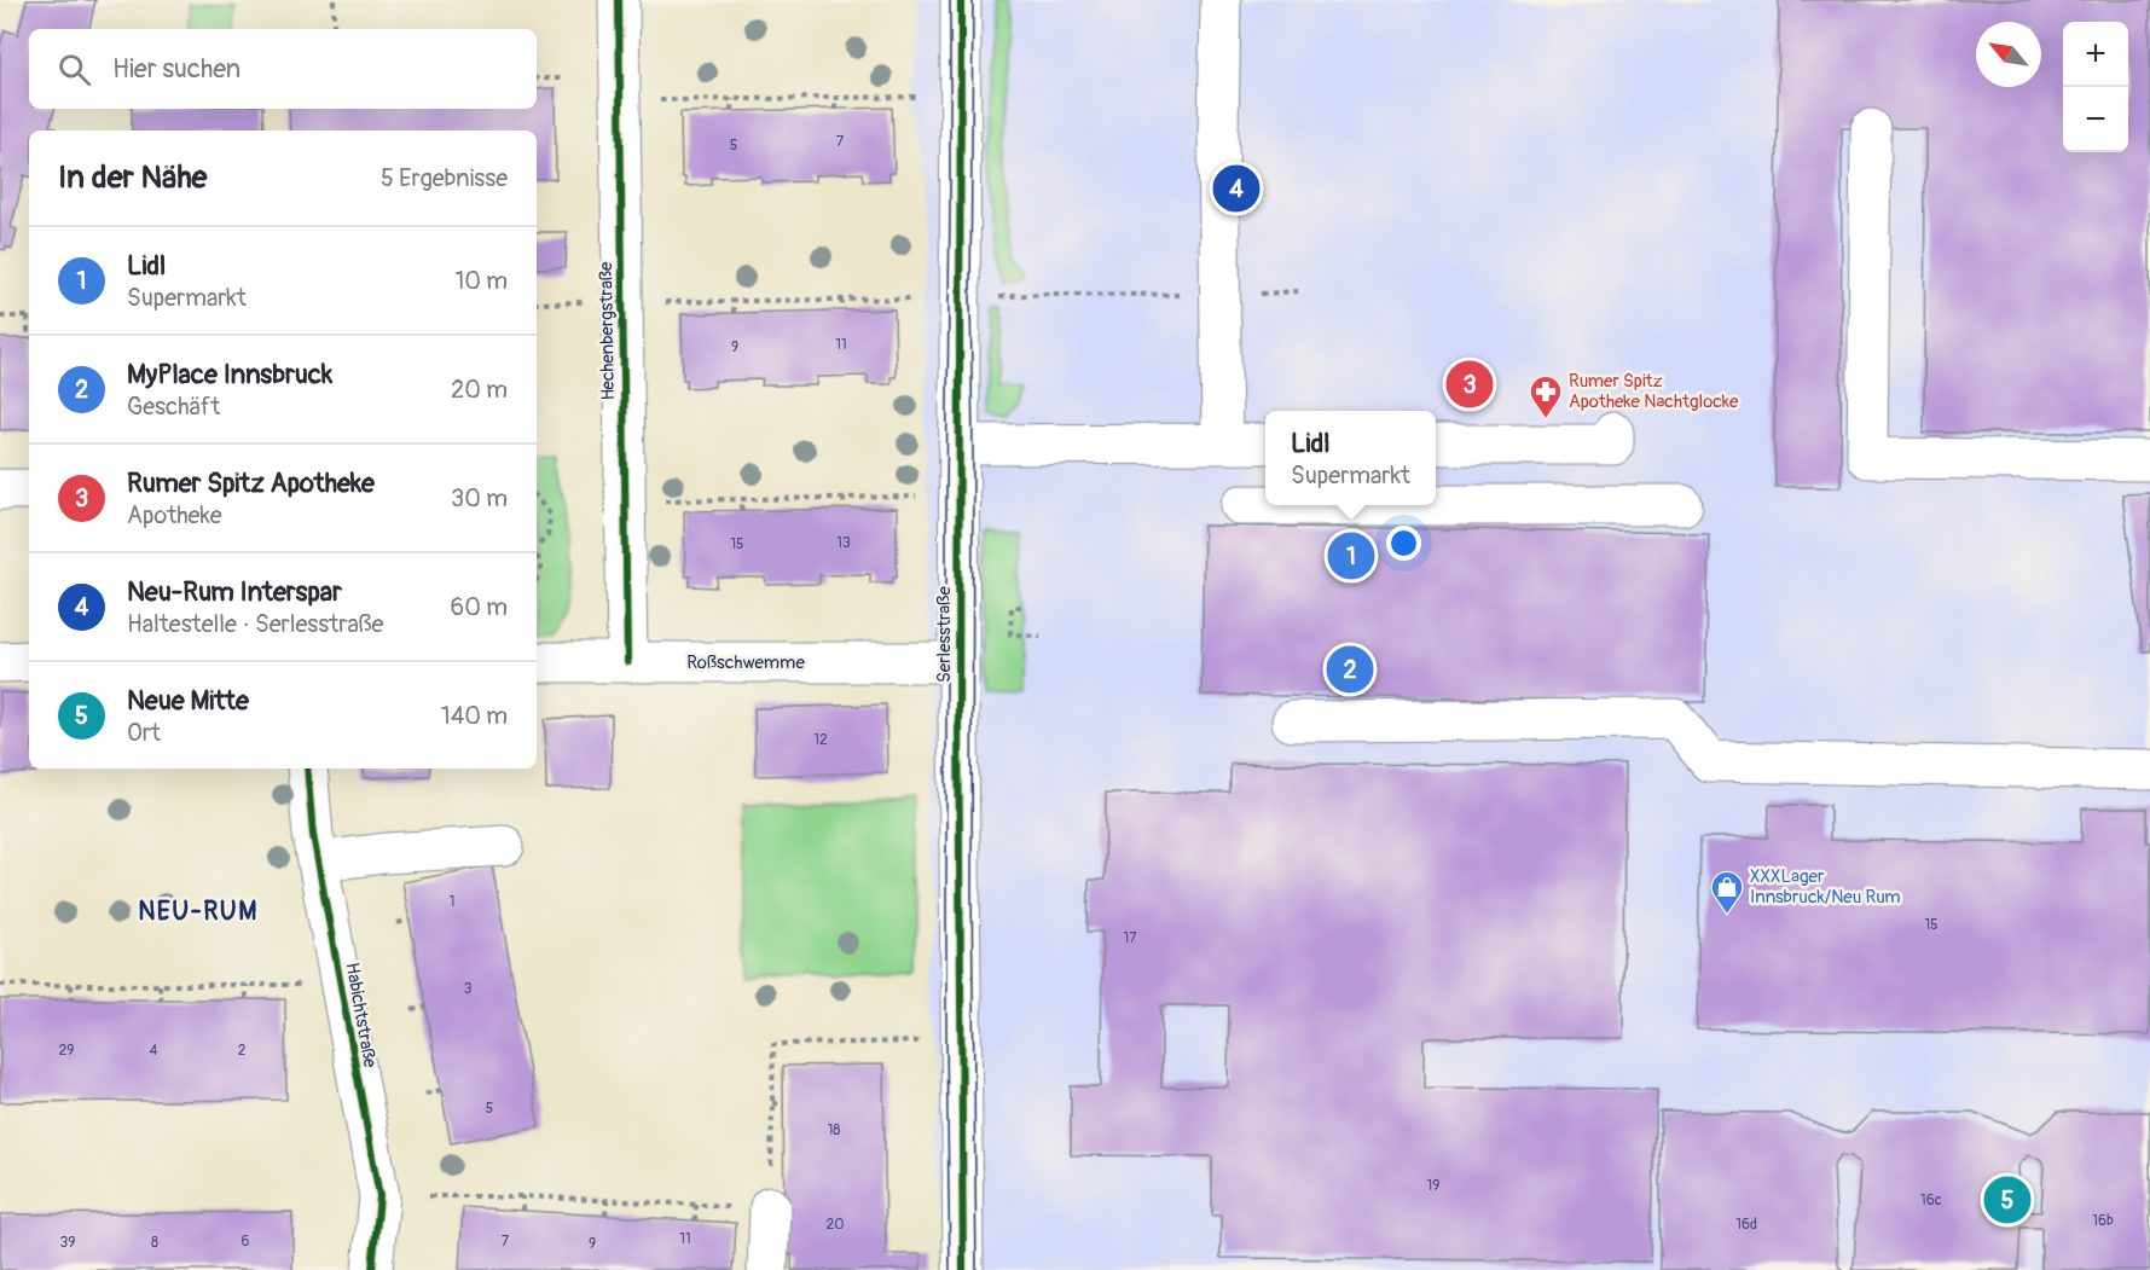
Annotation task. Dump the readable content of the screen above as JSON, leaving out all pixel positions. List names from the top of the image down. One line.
{"streets":{"street":["Hechenbergstraße","Serlesstraße","Roßschwemme","Habichtstraße"]},"crossings":[["Hechenbergstraße","Roßschwemme"],["Serlesstraße","Roßschwemme"]],"districts":["NEU-RUM"],"places":{"pharmacy":["Rumer Spitz Apotheke Nachtglocke"],"shop":["XXXLager Innsbruck/Neu Rum"]},"house_numbers":["7","5","11","9","13","15","12","1","15","17","3","29","4","2","5","18","19","16c","16b","20","16d","11","6","7","39","8","9"],"north":"top left","page":{"map_buttons":["+","−"],"search":"Hier suchen","heading":["In der Nähe","5 Ergebnisse"],"pins":["4","3","1","2","5"],"list":[{"mark":"1","name":"Lidl","note":"Supermarkt","value":"10 m"},{"mark":"2","name":"MyPlace Innsbruck","note":"Geschäft","value":"20 m"},{"mark":"3","name":"Rumer Spitz Apotheke","note":"Apotheke","value":"30 m"},{"mark":"4","name":"Neu-Rum Interspar","note":"Haltestelle · Serlesstraße","value":"60 m"},{"mark":"5","name":"Neue Mitte","note":"Ort","value":"140 m"}],"popup":["Lidl","Supermarkt"]}}
